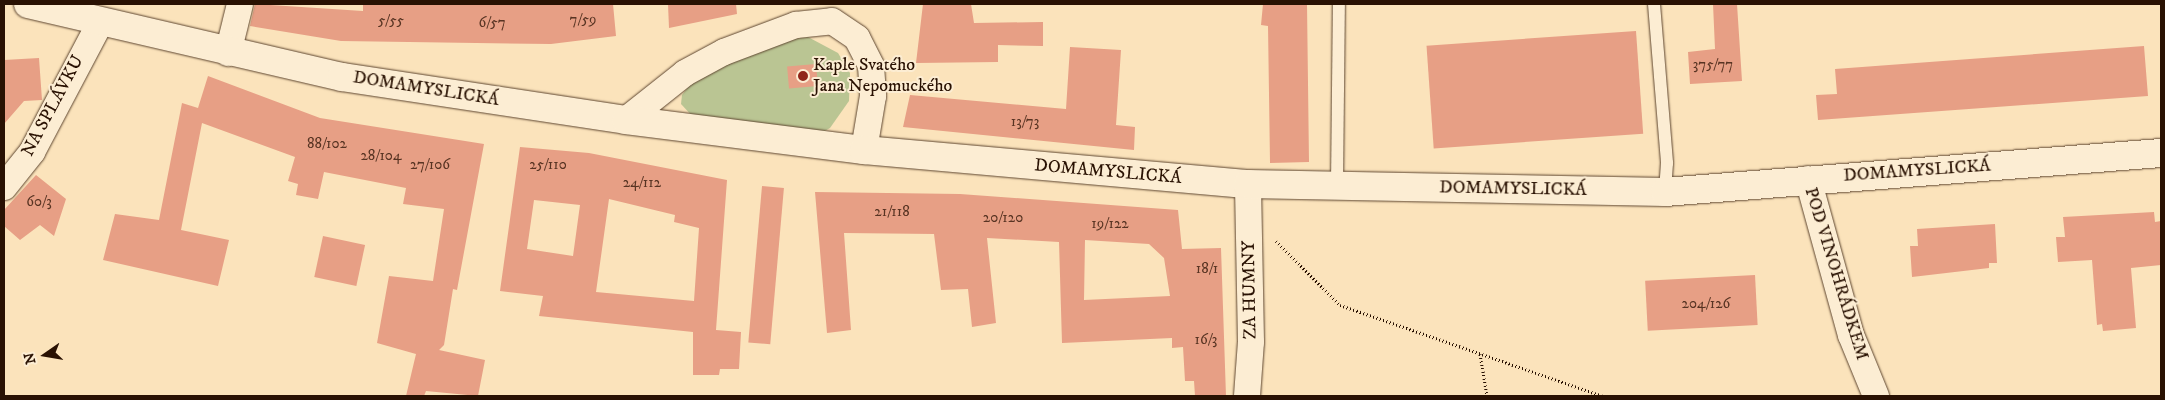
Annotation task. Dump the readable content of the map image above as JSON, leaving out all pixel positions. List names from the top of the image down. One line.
{"streets":{"street":["DOMAMYSLICKÁ","NA SPLÁVKU","POD VINOHRÁDKEM","ZA HUMNY"]},"crossings":[["DOMAMYSLICKÁ","NA SPLÁVKU"],["DOMAMYSLICKÁ","POD VINOHRÁDKEM"],["DOMAMYSLICKÁ","ZA HUMNY"]],"places":["Kaple Svatého Jana Nepomuckého"],"house_numbers":["7/59","5/55","6/57","375/77","13/73","88/102","28/104","27/106","25/110","24/112","60/3","21/118","20/120","19/122","18/1","204/126","16/3"],"north":"left"}
